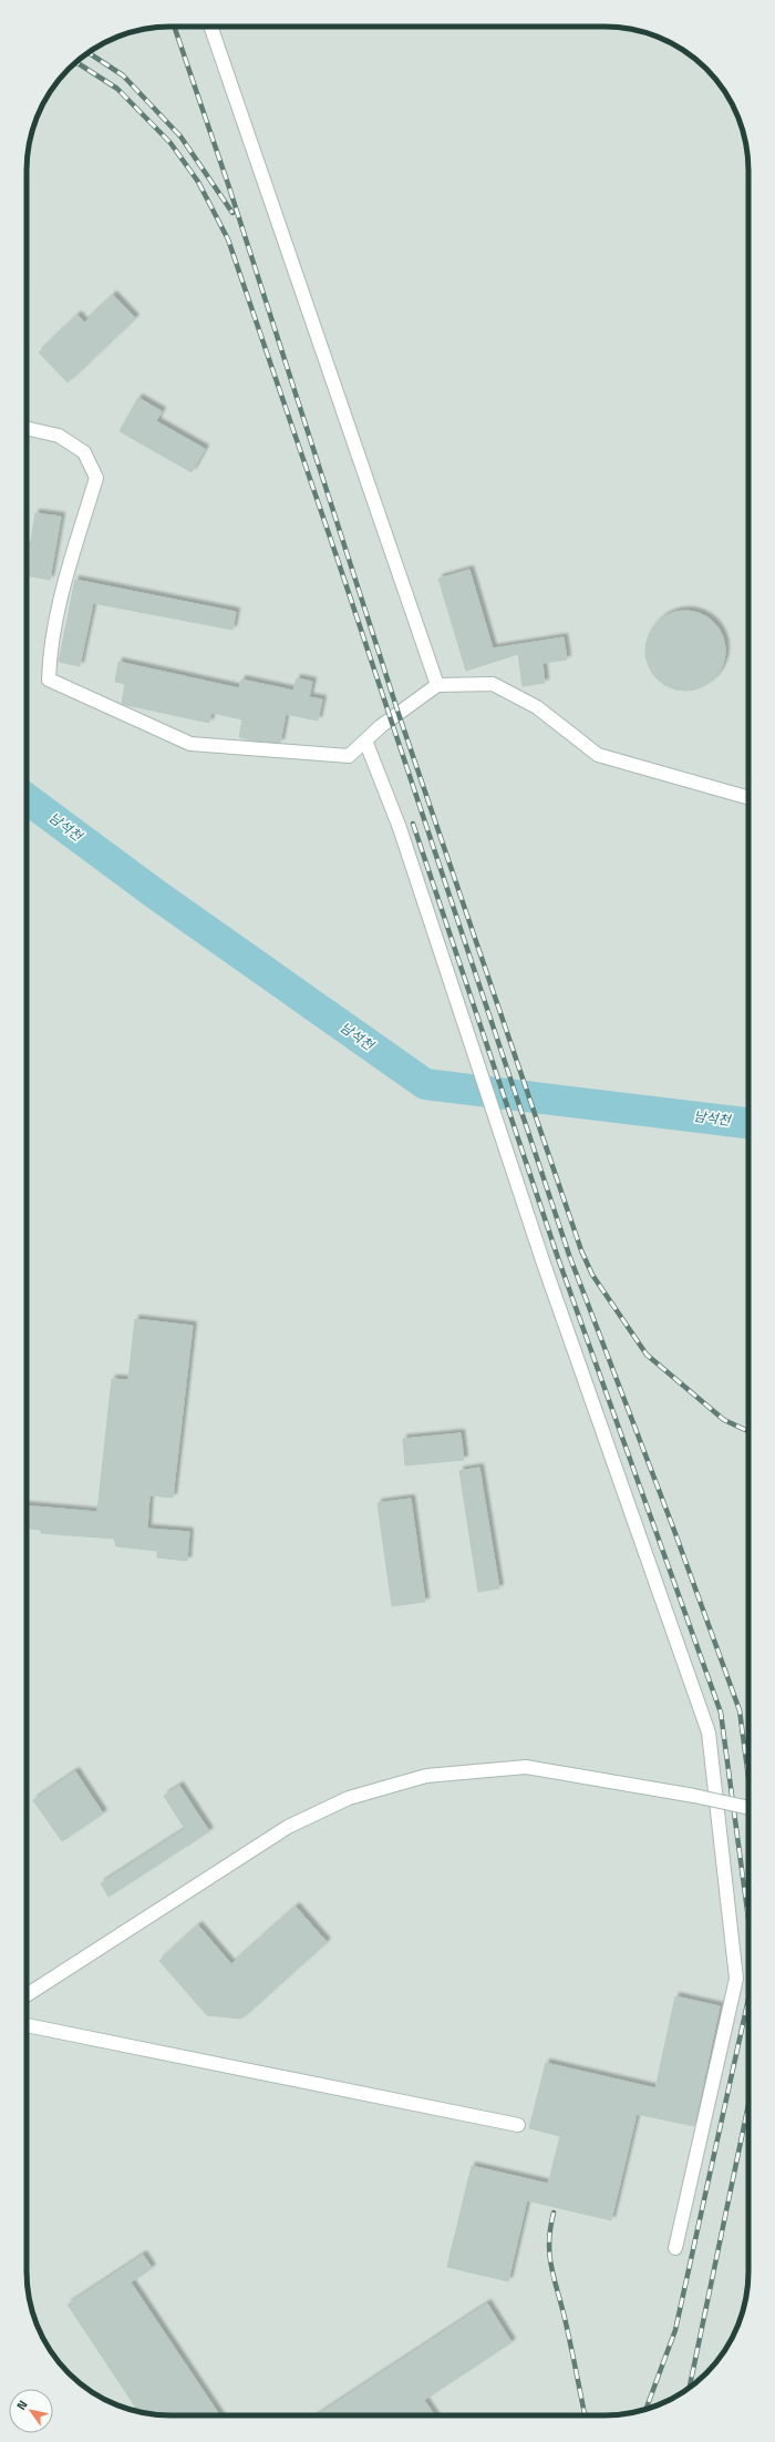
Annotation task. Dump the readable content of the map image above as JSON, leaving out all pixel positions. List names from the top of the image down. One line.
{"water":["남석천"],"north":"top left"}
